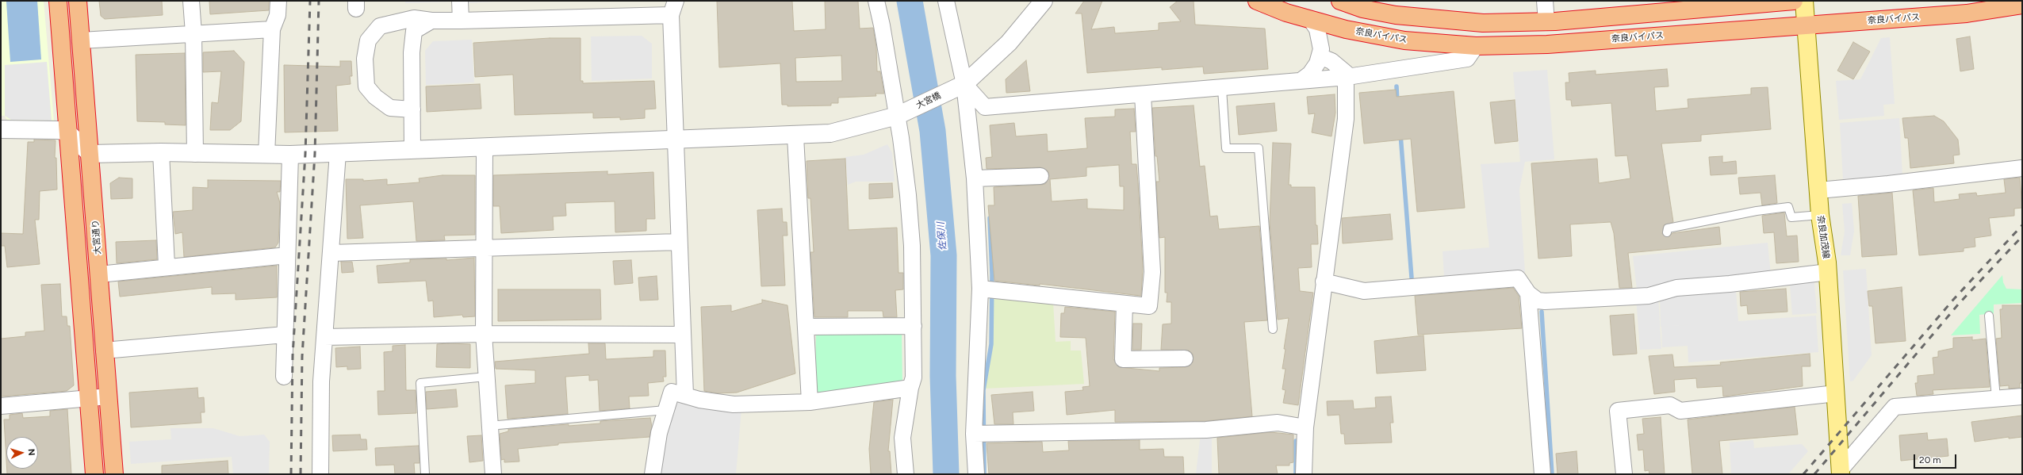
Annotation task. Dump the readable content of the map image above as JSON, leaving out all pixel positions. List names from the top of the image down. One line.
{"streets":{"highway":["奈良バイパス","大宮通り"],"main road":["奈良加茂線"],"street":["大宮橋"]},"crossings":[["奈良バイパス","奈良加茂線"],["大宮橋","大宮通り"]],"water":["佐保川"],"scale_bar":"20 m","north":"right"}
